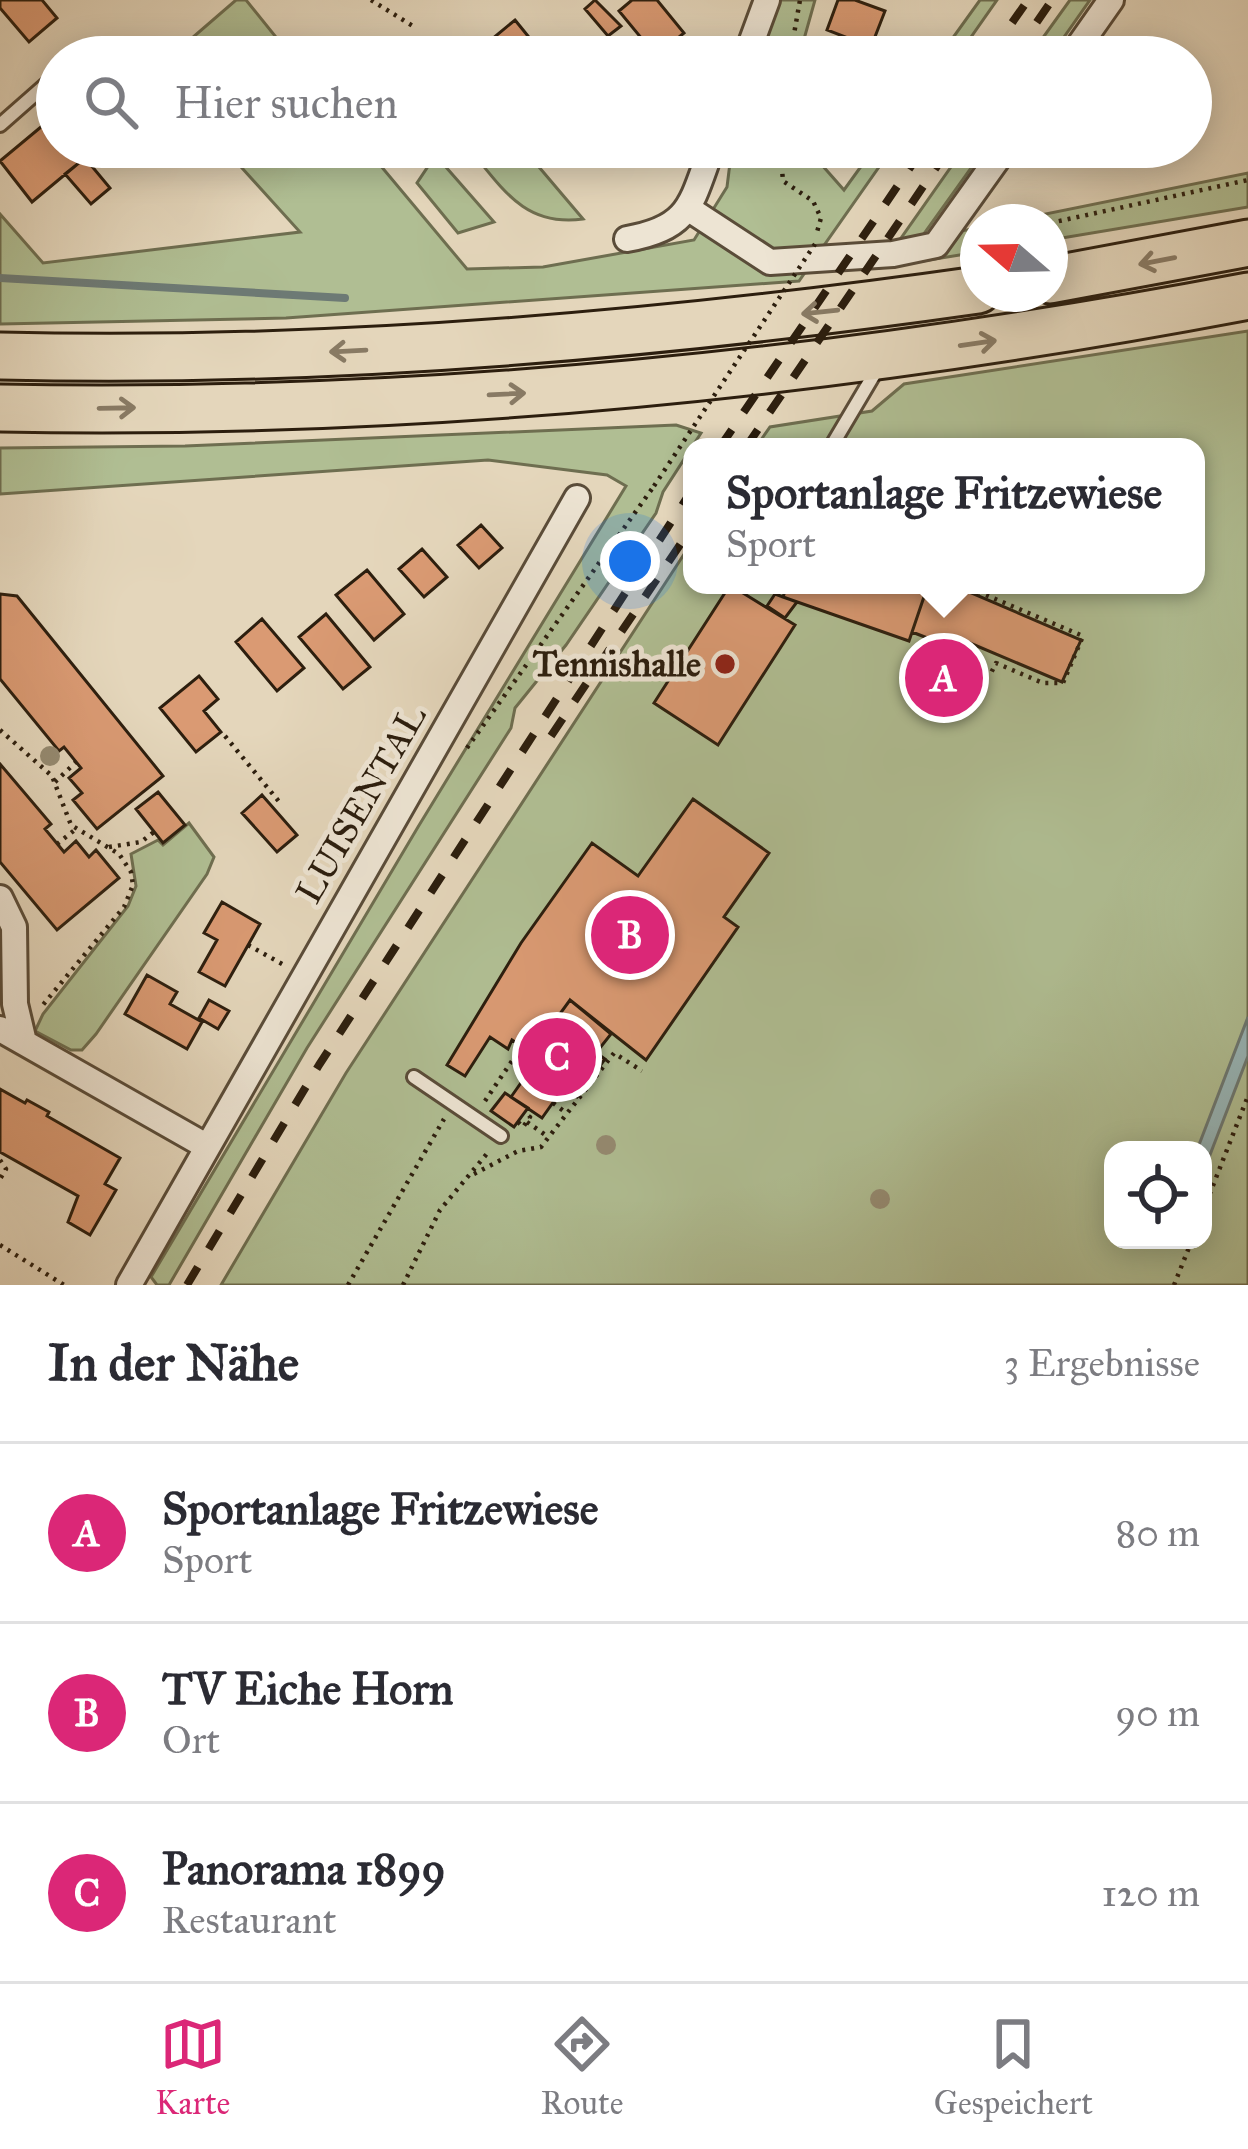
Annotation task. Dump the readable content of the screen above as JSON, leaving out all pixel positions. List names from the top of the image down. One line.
{"streets":{"street":["LUISENTAL"]},"places":["Tennishalle"],"north":"left","page":{"search":"Hier suchen","popup":["Sportanlage Fritzewiese","Sport"],"pins":["A","B","C"],"heading":["In der Nähe","3 Ergebnisse"],"list":[{"mark":"A","name":"Sportanlage Fritzewiese","note":"Sport","value":"80 m"},{"mark":"B","name":"TV Eiche Horn","note":"Ort","value":"90 m"},{"mark":"C","name":"Panorama 1899","note":"Restaurant","value":"120 m"}],"nav":["Karte","Route","Gespeichert"]}}
